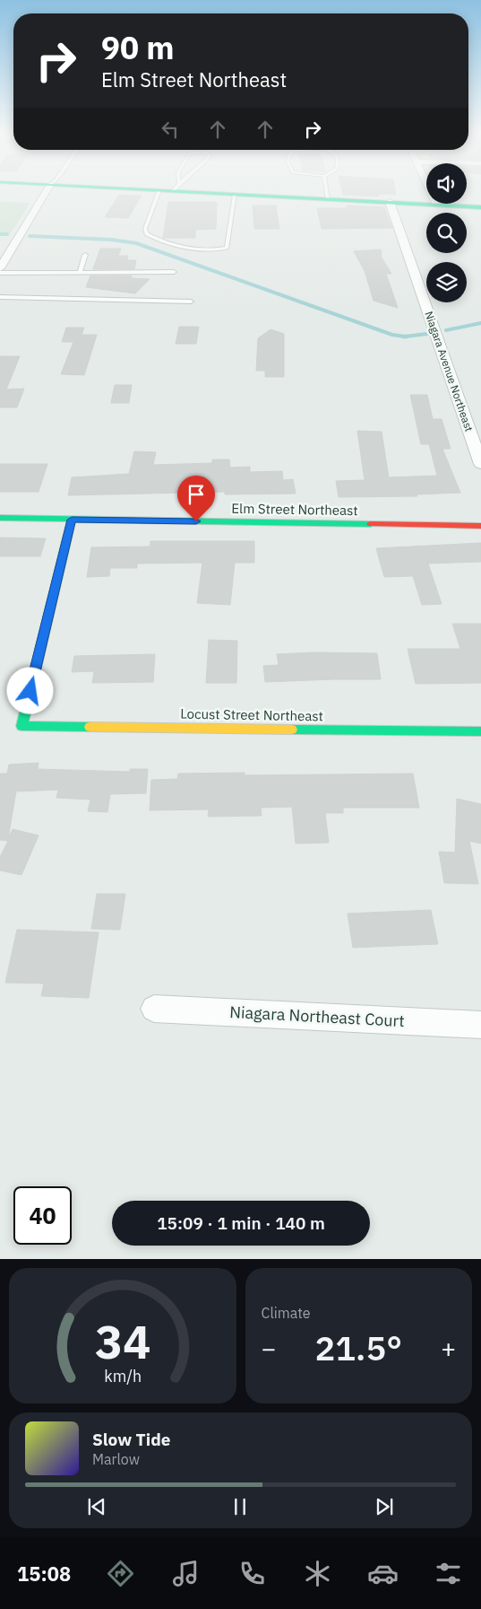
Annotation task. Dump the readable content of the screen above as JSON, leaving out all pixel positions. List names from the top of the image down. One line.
{"streets":{"street":["Niagara Avenue Northeast","Elm Street Northeast","Locust Street Northeast","Niagara Northeast Court"]},"crossings":[["Elm Street Northeast","Locust Street Northeast"]],"page":{"turn":["90 m","Elm Street Northeast"],"limit":"40","trip":"15:09 · 1 min · 140 m","tile":"Climate","heat":["−","21.5°","+"],"song":["Slow Tide","Marlow"],"tabs":"15:08","gauge":["34","km/h"]}}
